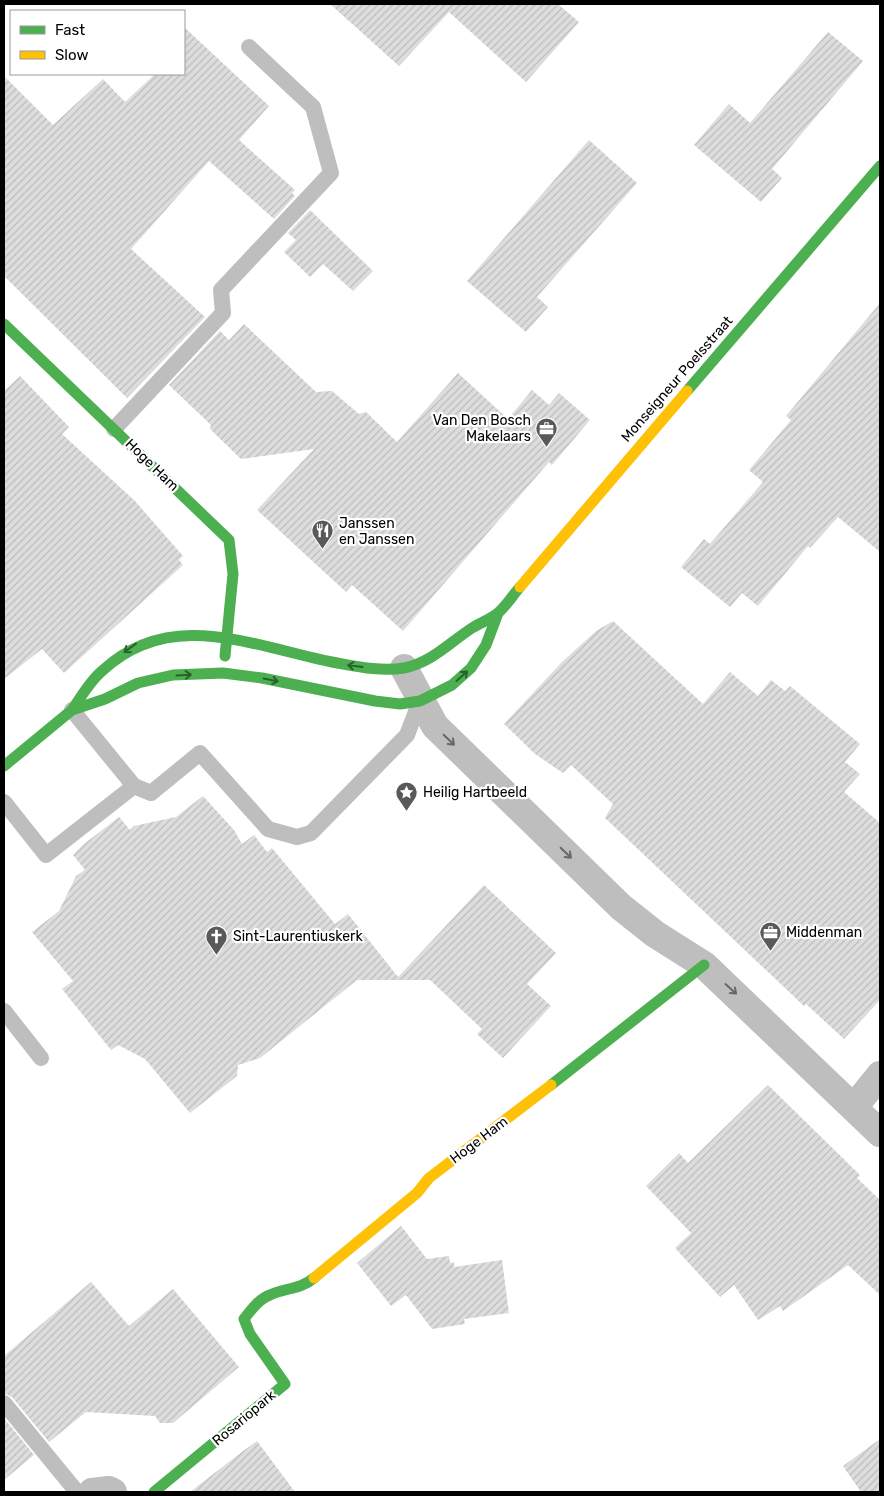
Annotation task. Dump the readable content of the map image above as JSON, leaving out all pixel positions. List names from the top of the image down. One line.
{"streets":{"main road":["Monseigneur Poelsstraat","Hoge Ham","Rosariopark"]},"crossings":[["Hoge Ham","Rosariopark"]],"places":{"office":["Van Den Bosch Makelaars","Middenman"],"restaurant":["Janssen en Janssen"],"place":["Heilig Hartbeeld"],"church":["Sint-Laurentiuskerk"]},"legend":["Fast","Slow"]}
